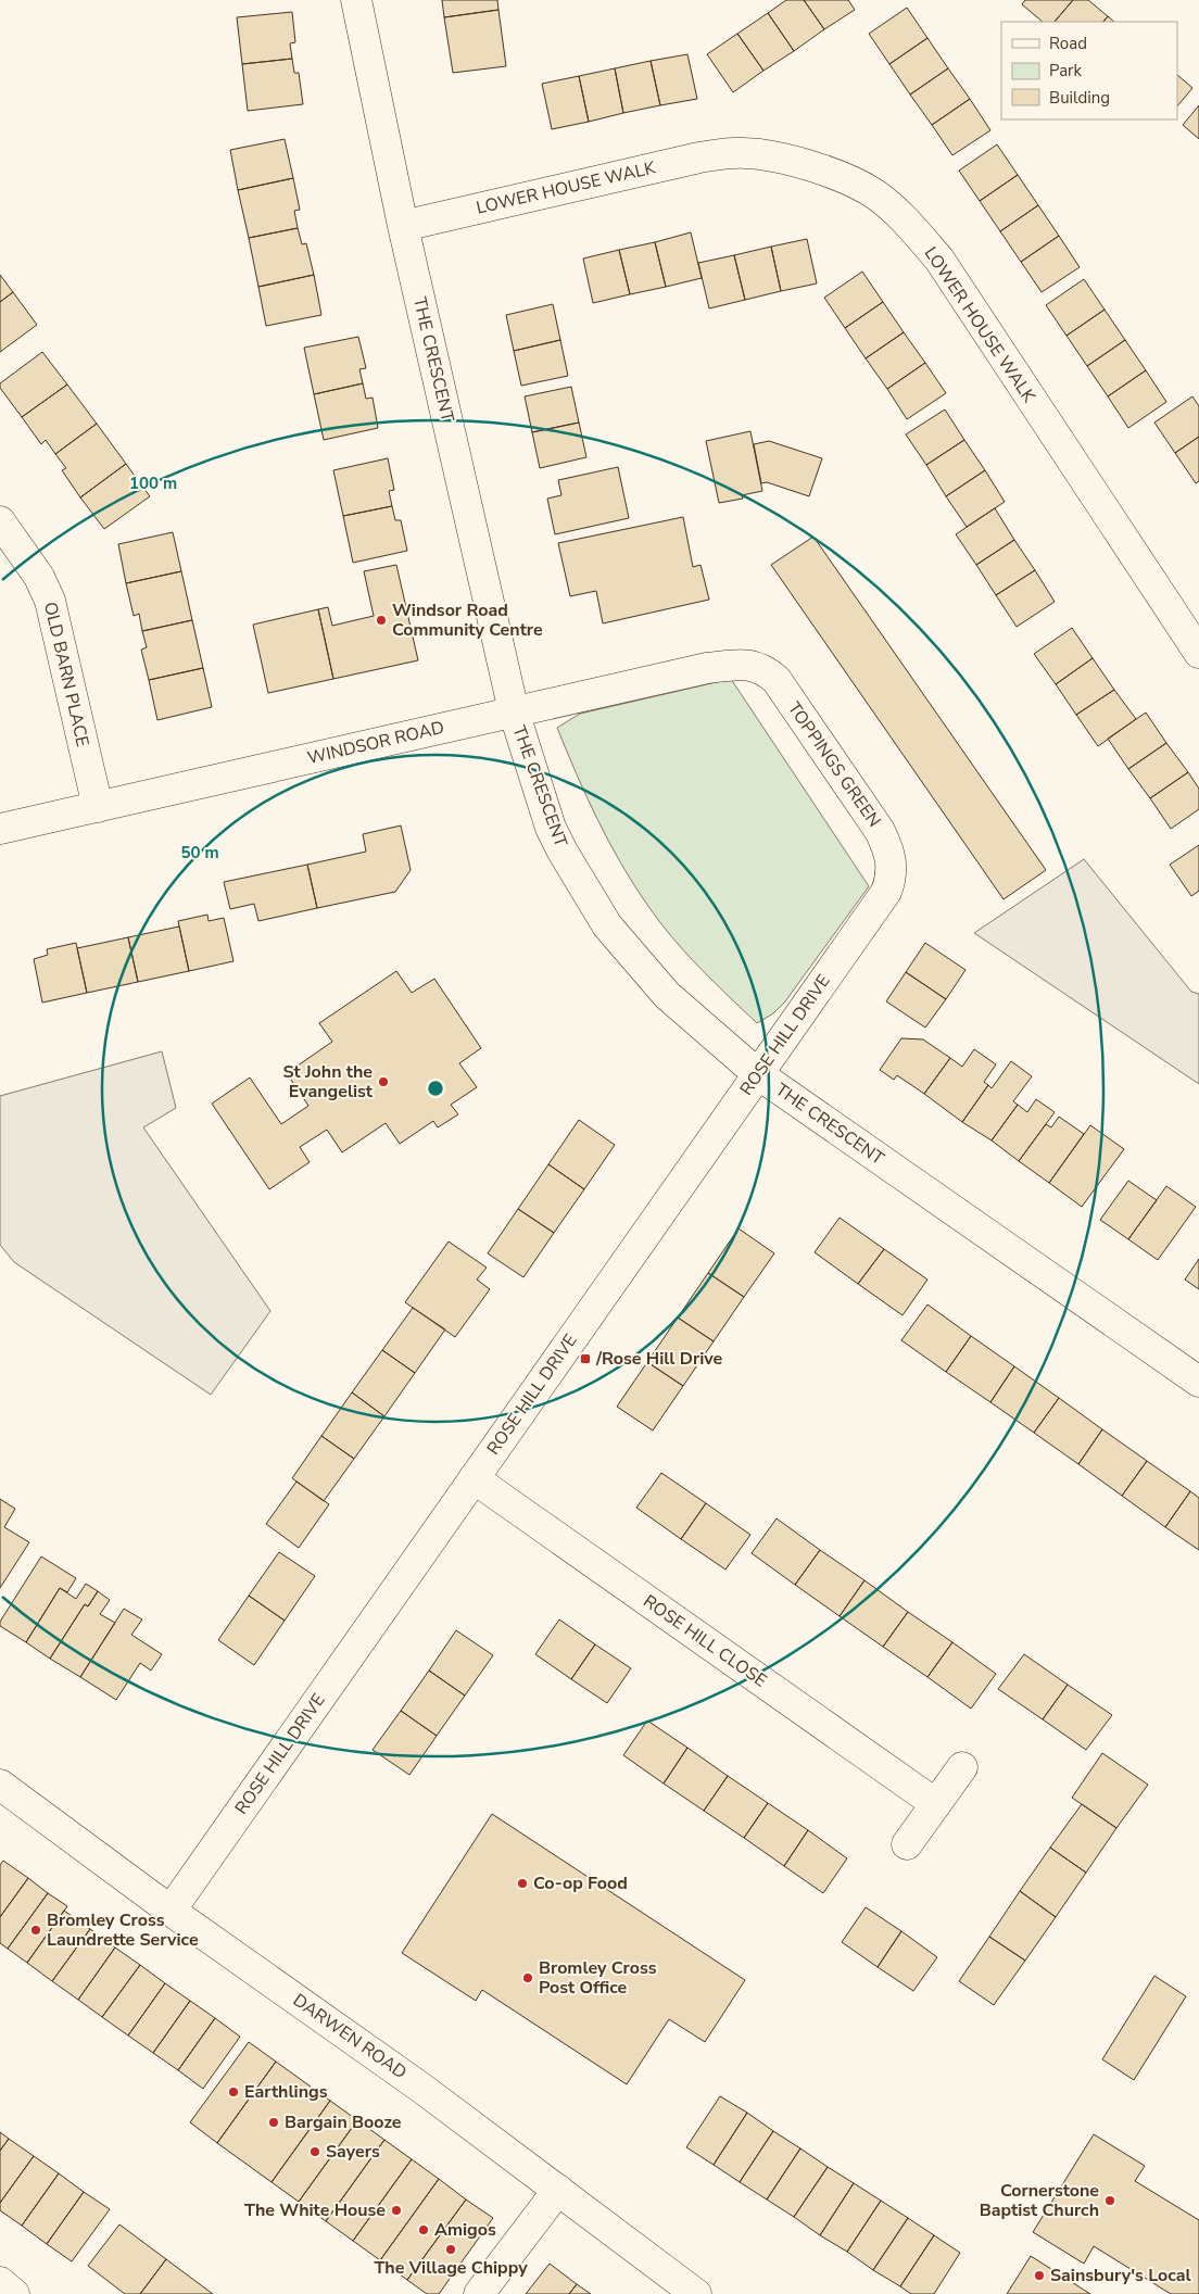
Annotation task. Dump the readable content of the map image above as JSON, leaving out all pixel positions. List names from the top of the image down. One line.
{"streets":{"street":["LOWER HOUSE WALK","THE CRESCENT","OLD BARN PLACE","WINDSOR ROAD","TOPPINGS GREEN","ROSE HILL DRIVE","ROSE HILL CLOSE","DARWEN ROAD"]},"crossings":[["LOWER HOUSE WALK","THE CRESCENT"],["THE CRESCENT","WINDSOR ROAD"],["THE CRESCENT","ROSE HILL DRIVE"],["OLD BARN PLACE","WINDSOR ROAD"],["WINDSOR ROAD","TOPPINGS GREEN"],["TOPPINGS GREEN","ROSE HILL DRIVE"],["ROSE HILL DRIVE","ROSE HILL CLOSE"],["ROSE HILL DRIVE","DARWEN ROAD"]],"places":{"other":["Windsor Road Community Centre","St John the Evangelist","Co-op Food","Bromley Cross Laundrette Service","Bromley Cross Post Office","Earthlings","Bargain Booze","Sayers","Cornerstone Baptist Church","The White House","Amigos","The Village Chippy","Sainsbury's Local"],"transit":["/Rose Hill Drive"]},"legend":["Road","Park","Building"],"rings":["100 m","50 m"]}
